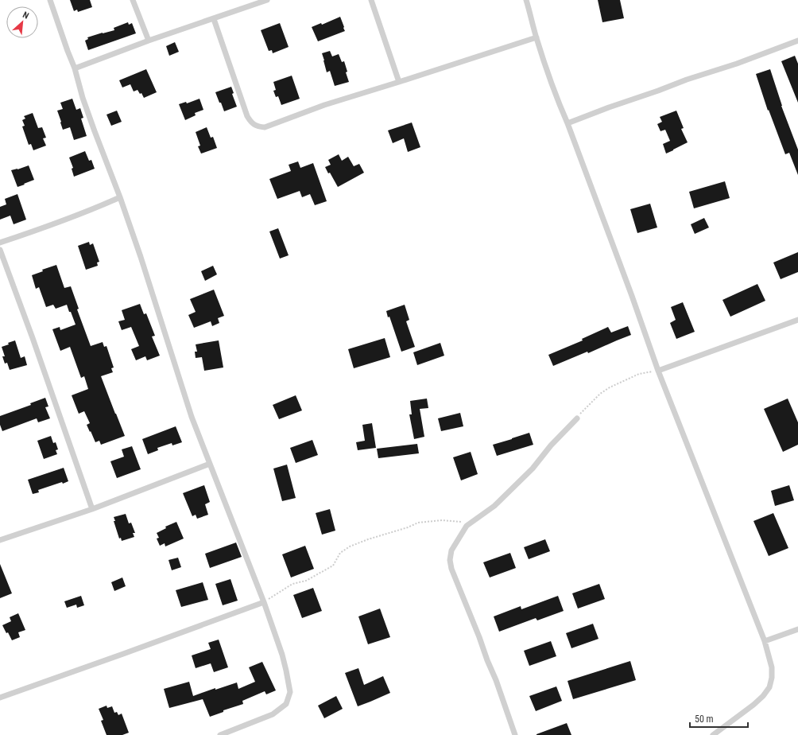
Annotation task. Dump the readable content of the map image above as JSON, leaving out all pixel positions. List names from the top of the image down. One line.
{"scale_bar":"50 m","north":"top right"}
